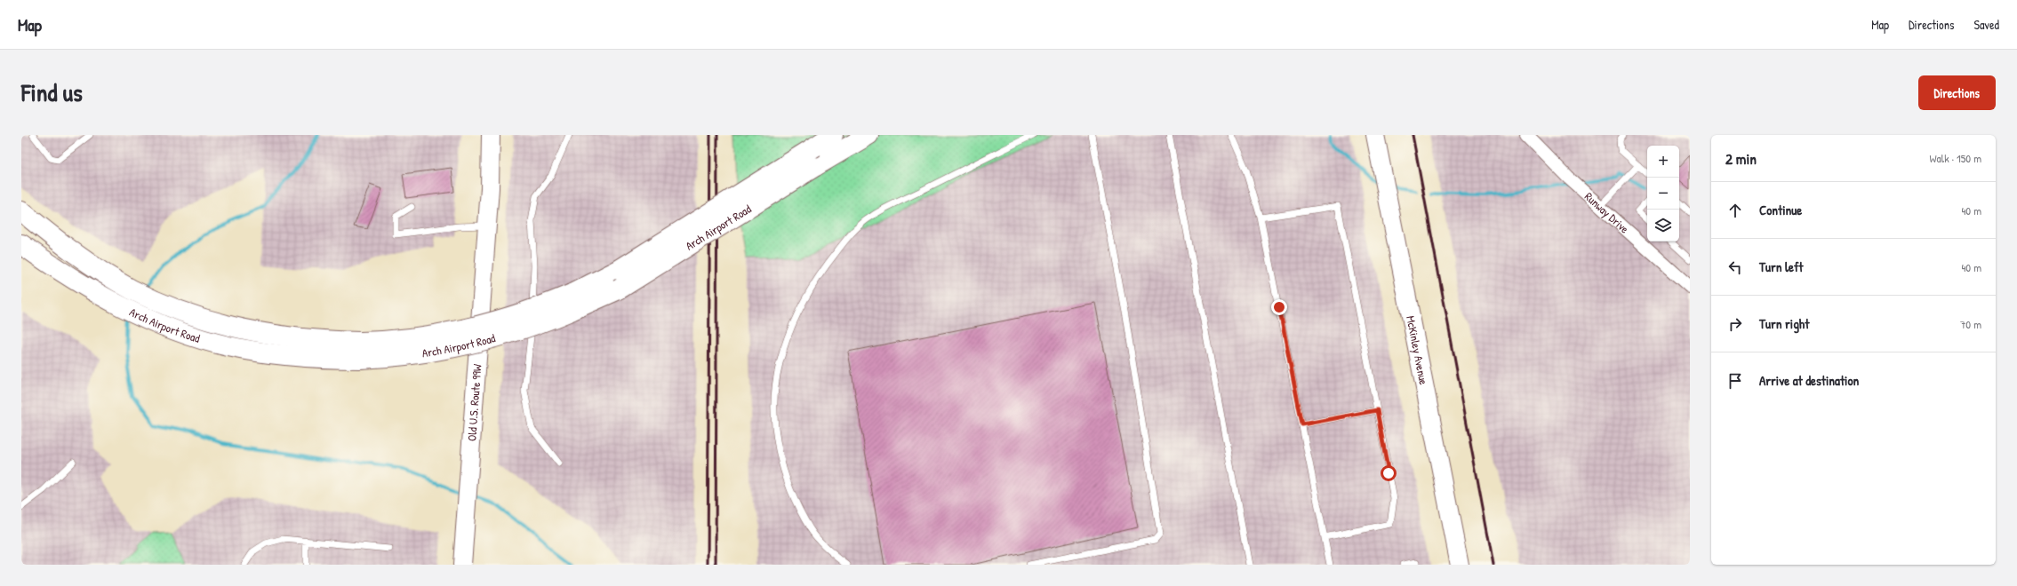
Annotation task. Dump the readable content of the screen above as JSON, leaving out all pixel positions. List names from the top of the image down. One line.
{"streets":{"main road":["Arch Airport Road"],"street":["Runway Drive","McKinley Avenue","Old U.S. Route 99W"]},"page":{"header":"Map","nav":["Map","Directions","Saved"],"title":"Find us","buttons":"Directions","heading":["2 min","Walk · 150 m"],"map_buttons":["+","−"],"list":[["Continue","40 m"],["Turn left","40 m"],["Turn right","70 m"],"Arrive at destination"]}}
